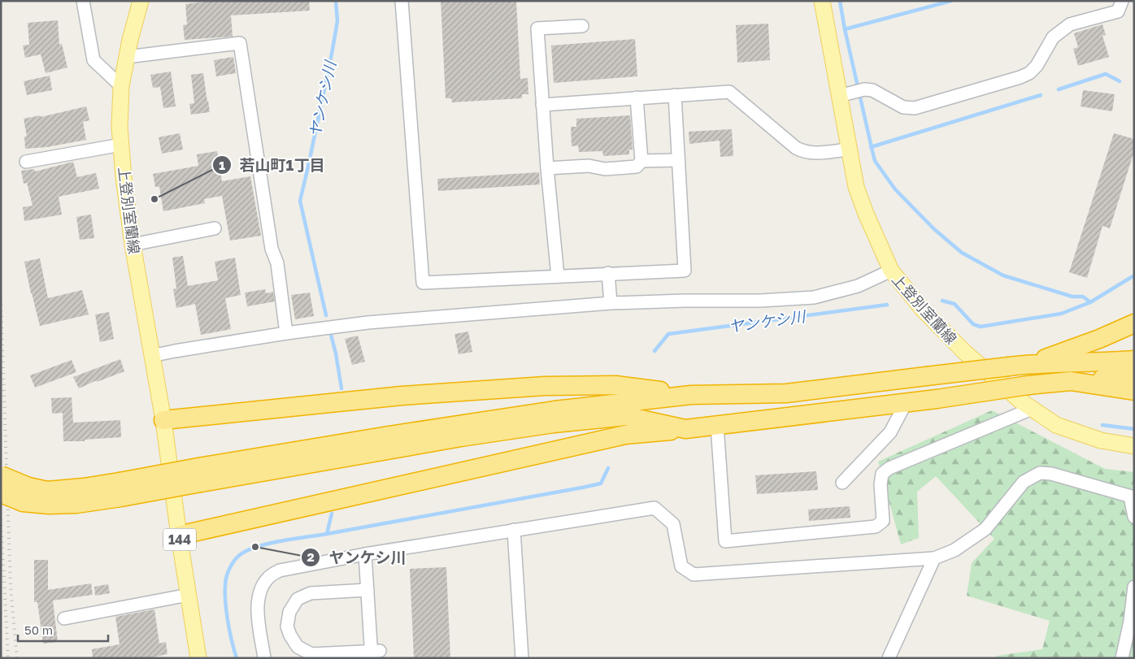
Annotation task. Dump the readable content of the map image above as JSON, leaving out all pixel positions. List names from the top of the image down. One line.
{"streets":{"main road":["上登別室蘭線","144"]},"crossings":[["上登別室蘭線","144"]],"water":["ヤンケシ川"],"places":["若山町1丁目","ヤンケシ川"],"scale_bar":"50 m"}
